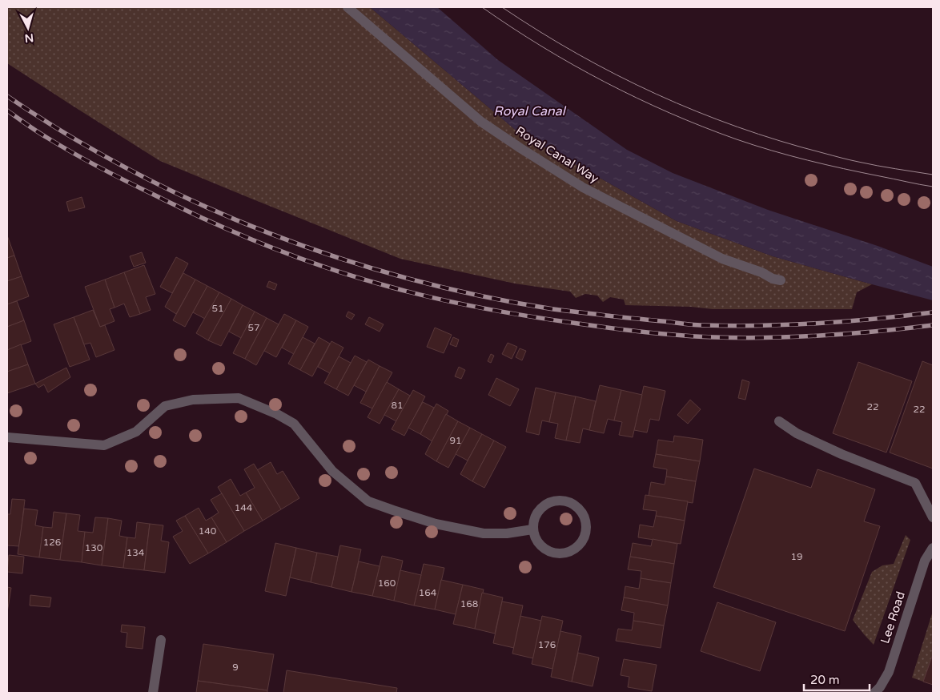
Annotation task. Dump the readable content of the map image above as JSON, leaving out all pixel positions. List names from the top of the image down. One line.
{"streets":{"street":["Royal Canal Way","Lee Road"]},"water":["Royal Canal"],"house_numbers":["51","57","81","22","22","91","144","140","126","130","134","19","160","164","168","176","9"],"scale_bar":"20 m","north":"bottom"}
